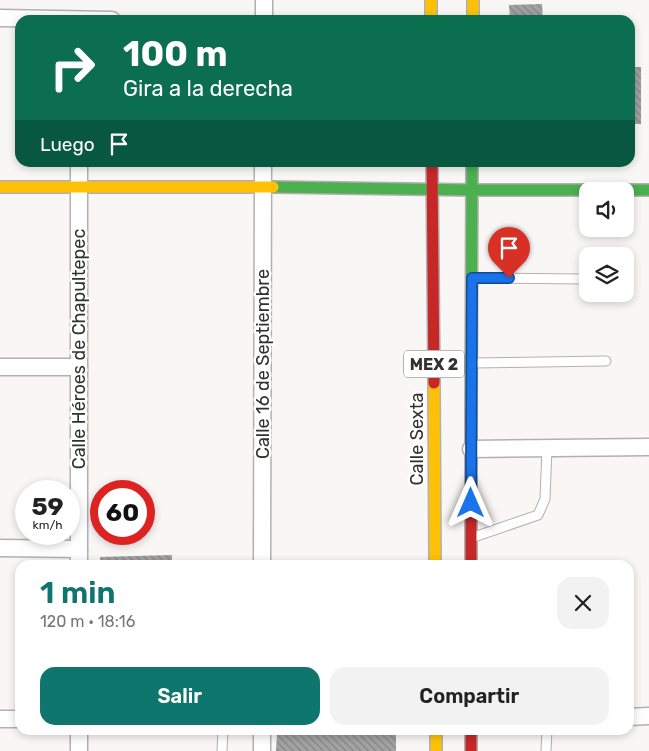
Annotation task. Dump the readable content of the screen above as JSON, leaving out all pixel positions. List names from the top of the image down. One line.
{"streets":{"main road":["MEX 2","Calle Sexta"],"street":["Calle Héroes de Chapultepec","Calle 16 de Septiembre"]},"page":{"turn":["100 m","Gira a la derecha"],"then":"Luego","speed":"59 km/h","limit":"60","heading":["1 min","120 m · 18:16"],"buttons":["Salir","Compartir"]}}
